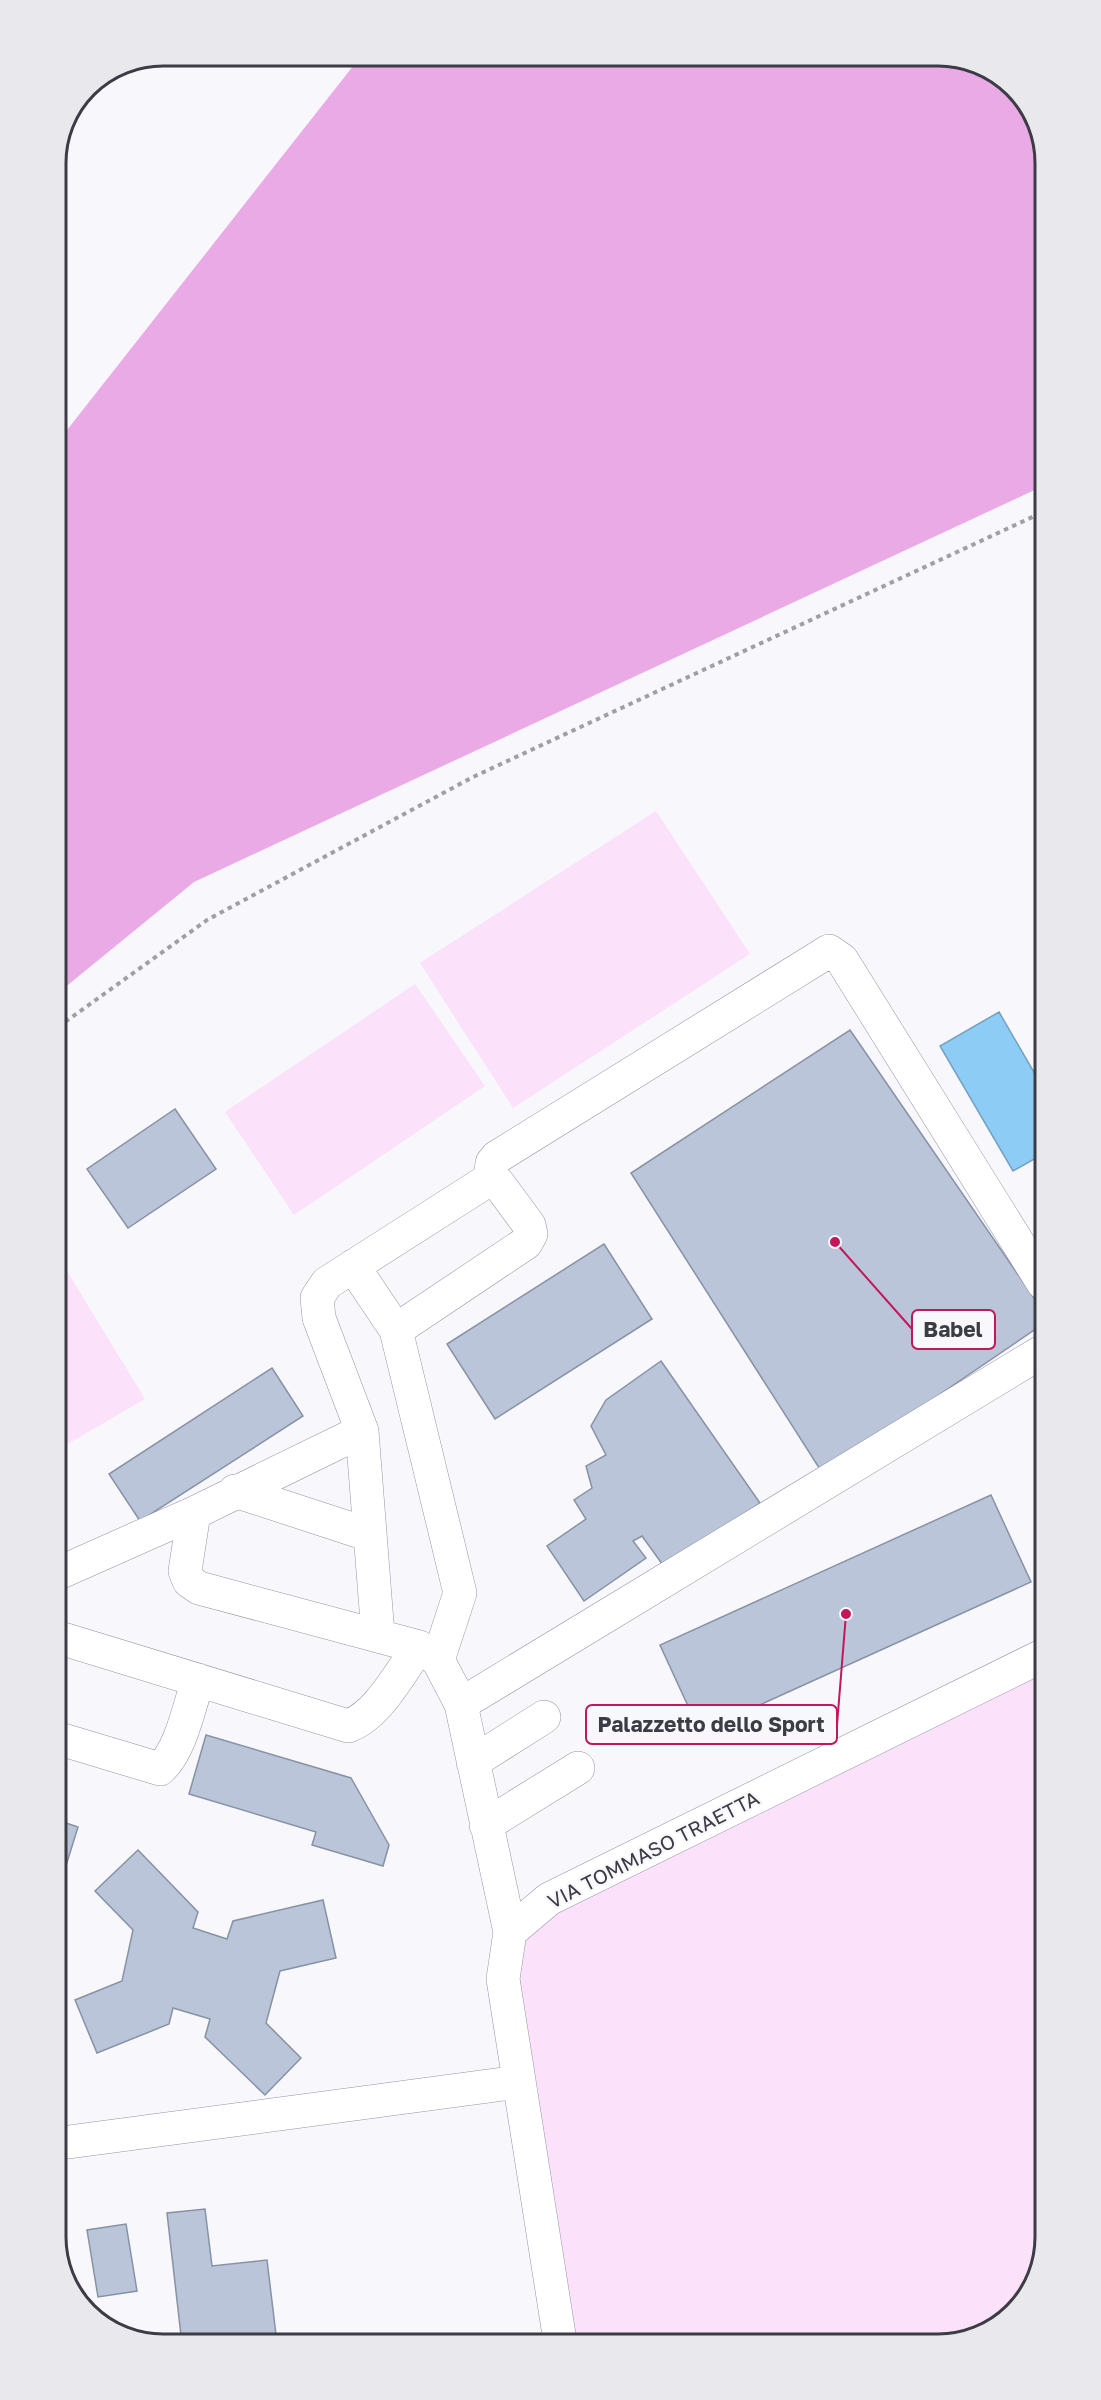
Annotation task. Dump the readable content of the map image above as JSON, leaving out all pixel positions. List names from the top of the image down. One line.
{"streets":{"street":["VIA TOMMASO TRAETTA"]},"places":["Babel","Palazzetto dello Sport"]}
